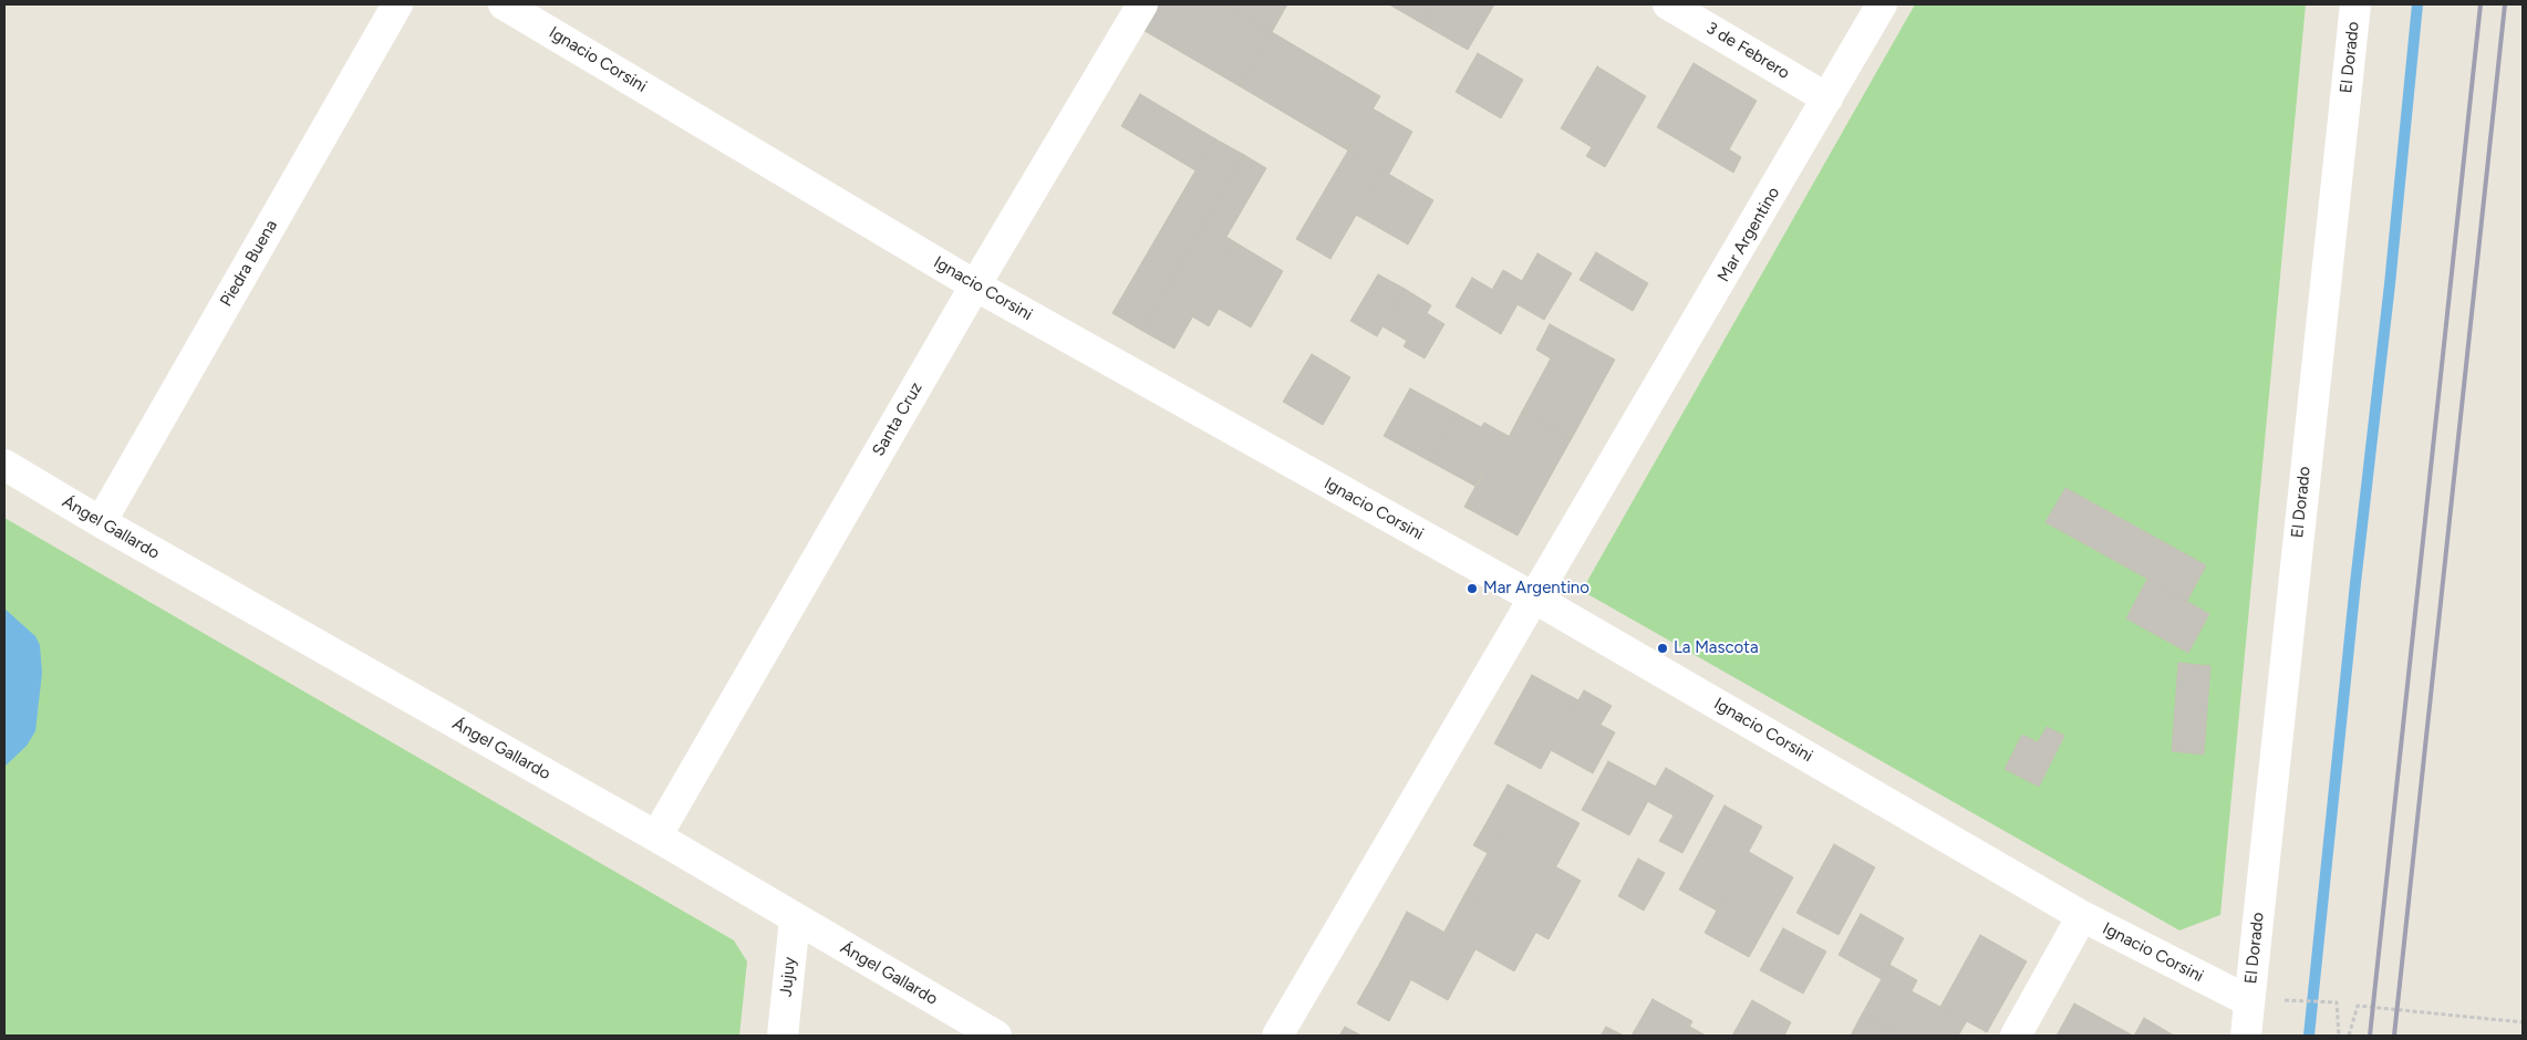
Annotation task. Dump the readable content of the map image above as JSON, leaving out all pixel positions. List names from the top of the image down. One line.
{"streets":{"street":["3 de Febrero","El Dorado","Ignacio Corsini","Mar Argentino","Piedra Buena","Santa Cruz","Ángel Gallardo","Jujuy"]},"crossings":[["3 de Febrero","Mar Argentino"],["El Dorado","Ignacio Corsini"],["Ignacio Corsini","Mar Argentino"],["Ignacio Corsini","Santa Cruz"],["Piedra Buena","Ángel Gallardo"],["Santa Cruz","Ángel Gallardo"],["Ángel Gallardo","Jujuy"]],"places":["Mar Argentino","La Mascota"]}
